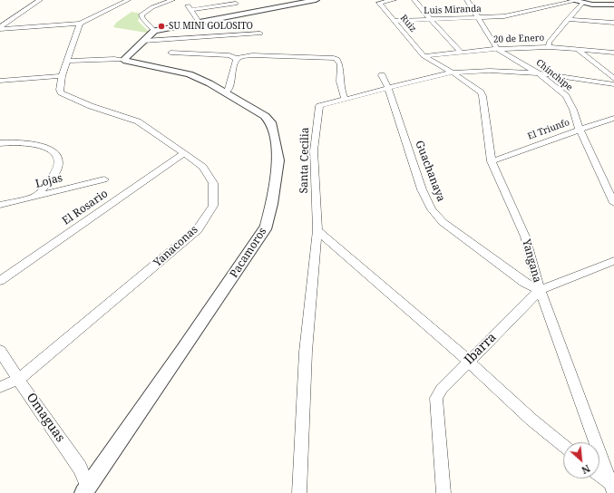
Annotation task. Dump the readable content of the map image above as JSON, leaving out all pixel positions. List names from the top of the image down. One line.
{"streets":{"street":["Luis Miranda","Ruiz","20 de Enero","Chinchipe","El Triunfo","Santa Cecilia","Guachanaya","Lojas","El Rosario","Yanaconas","Pacamoros","Yangana","Ibarra","Omaguas"]},"crossings":[["Luis Miranda","Ruiz"],["Luis Miranda","Chinchipe"],["Ruiz","20 de Enero"],["Ruiz","Yangana"],["20 de Enero","Chinchipe"],["20 de Enero","Yangana"],["Chinchipe","El Triunfo"],["Chinchipe","Santa Cecilia"],["El Triunfo","Yangana"],["Santa Cecilia","Guachanaya"],["Santa Cecilia","Yangana"],["Guachanaya","Yangana"],["Guachanaya","Ibarra"],["El Rosario","Yanaconas"],["Yanaconas","Pacamoros"],["Yanaconas","Omaguas"],["Pacamoros","Omaguas"],["Yangana","Ibarra"]],"places":["SU MINI GOLOSITO"],"north":"bottom right"}
